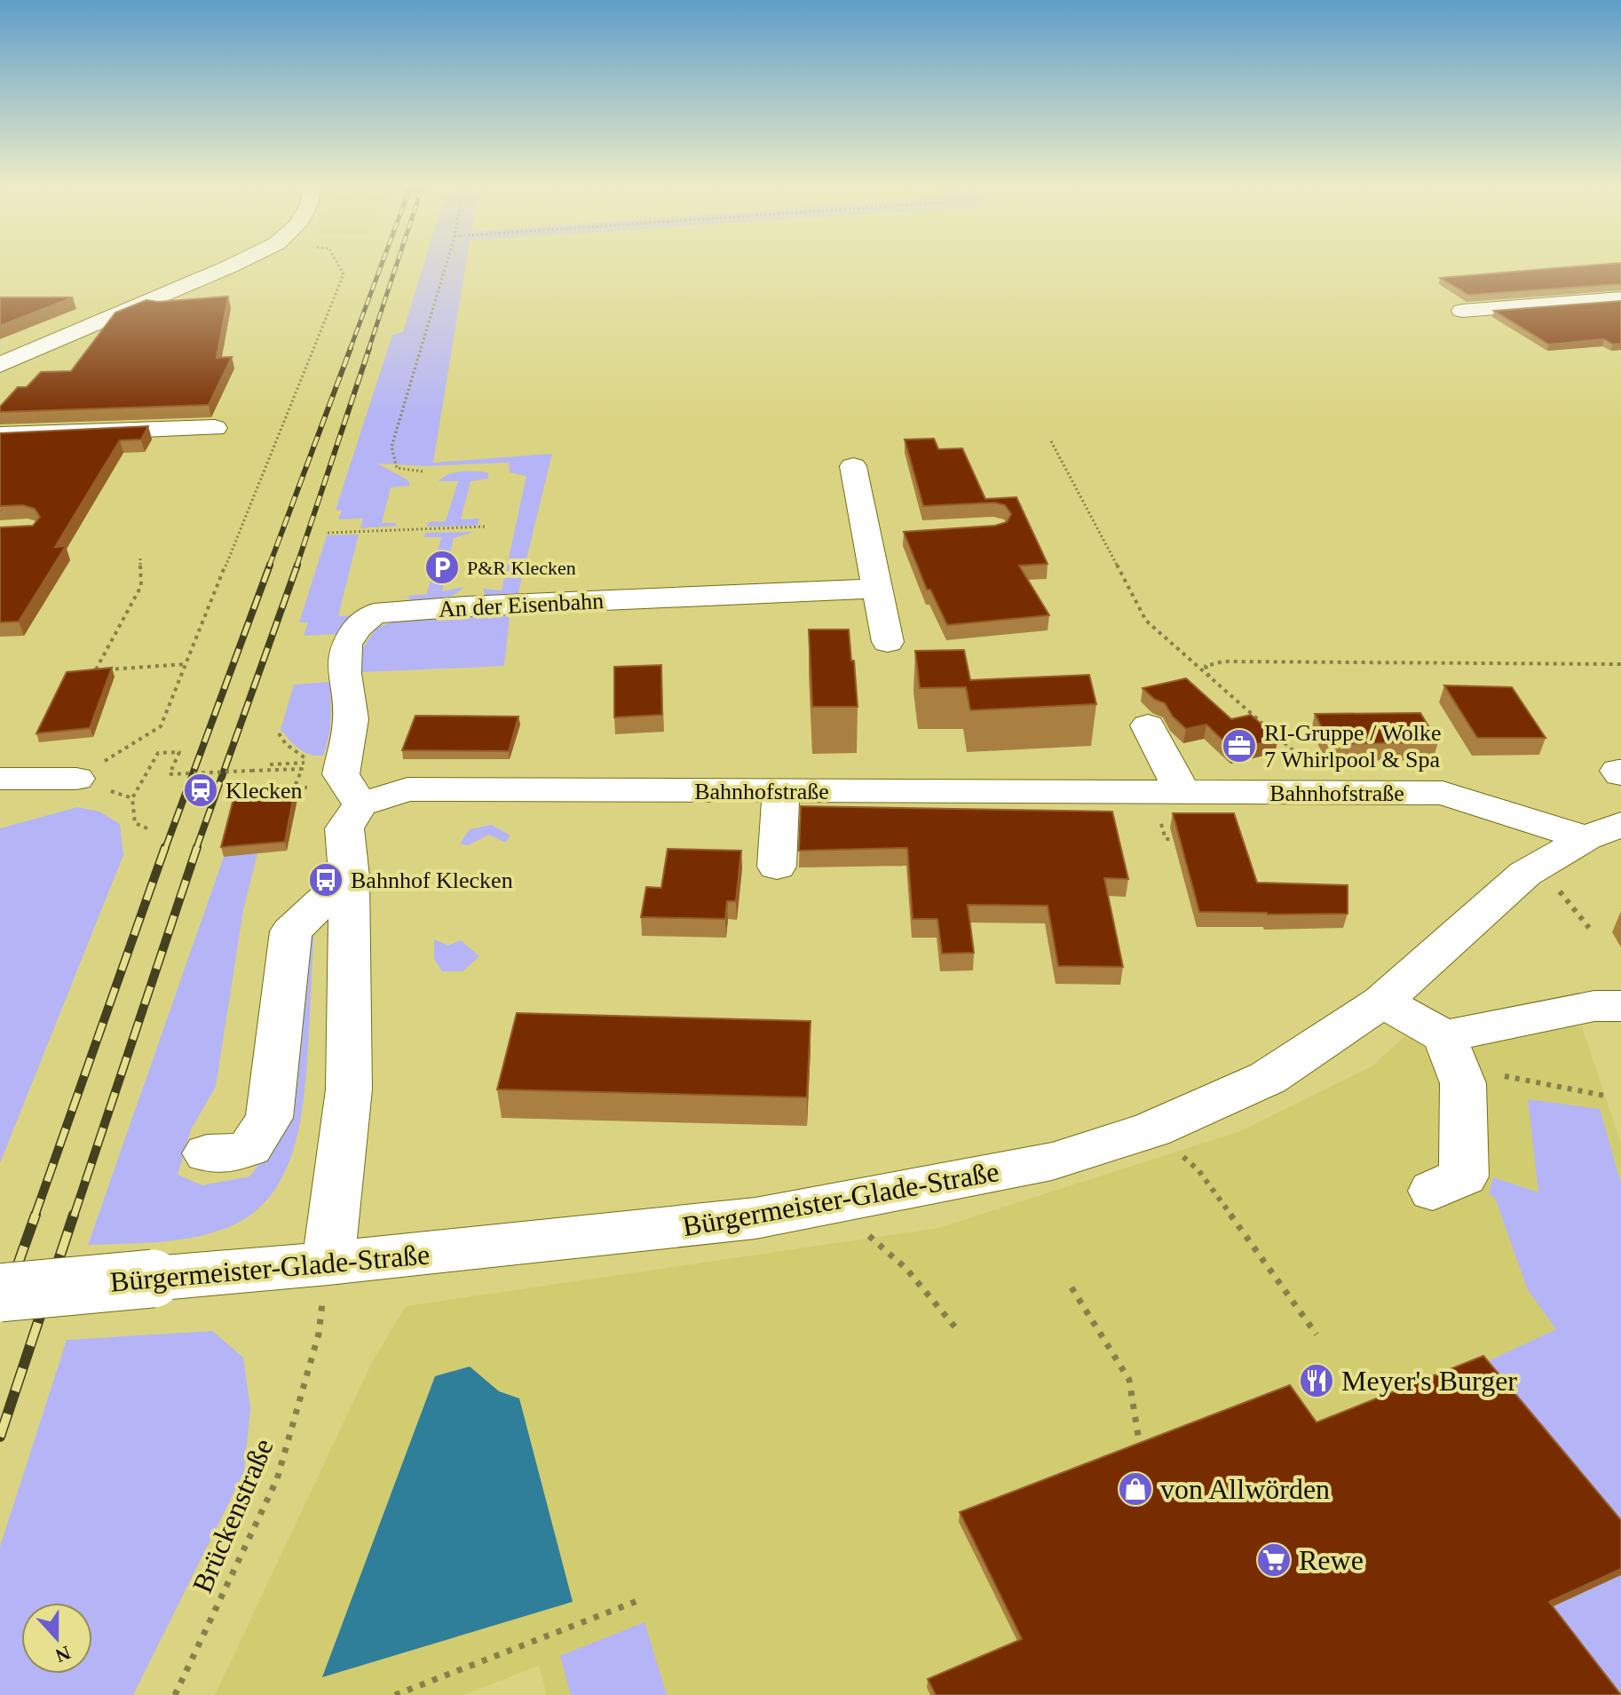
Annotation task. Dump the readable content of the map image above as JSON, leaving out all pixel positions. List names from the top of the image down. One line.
{"streets":{"street":["An der Eisenbahn","Bahnhofstraße","Bürgermeister-Glade-Straße"],"path":["Brückenstraße"]},"crossings":[["An der Eisenbahn","Bahnhofstraße"],["Bahnhofstraße","Bürgermeister-Glade-Straße"],["Bürgermeister-Glade-Straße","Brückenstraße"]],"places":{"parking":["P&R Klecken"],"office":["RI-Gruppe / Wolke 7 Whirlpool & Spa"],"station":["Klecken"],"bus stop":["Bahnhof Klecken"],"restaurant":["Meyer's Burger"],"shop":["von Allwörden"],"supermarket":["Rewe"]},"north":"bottom"}
